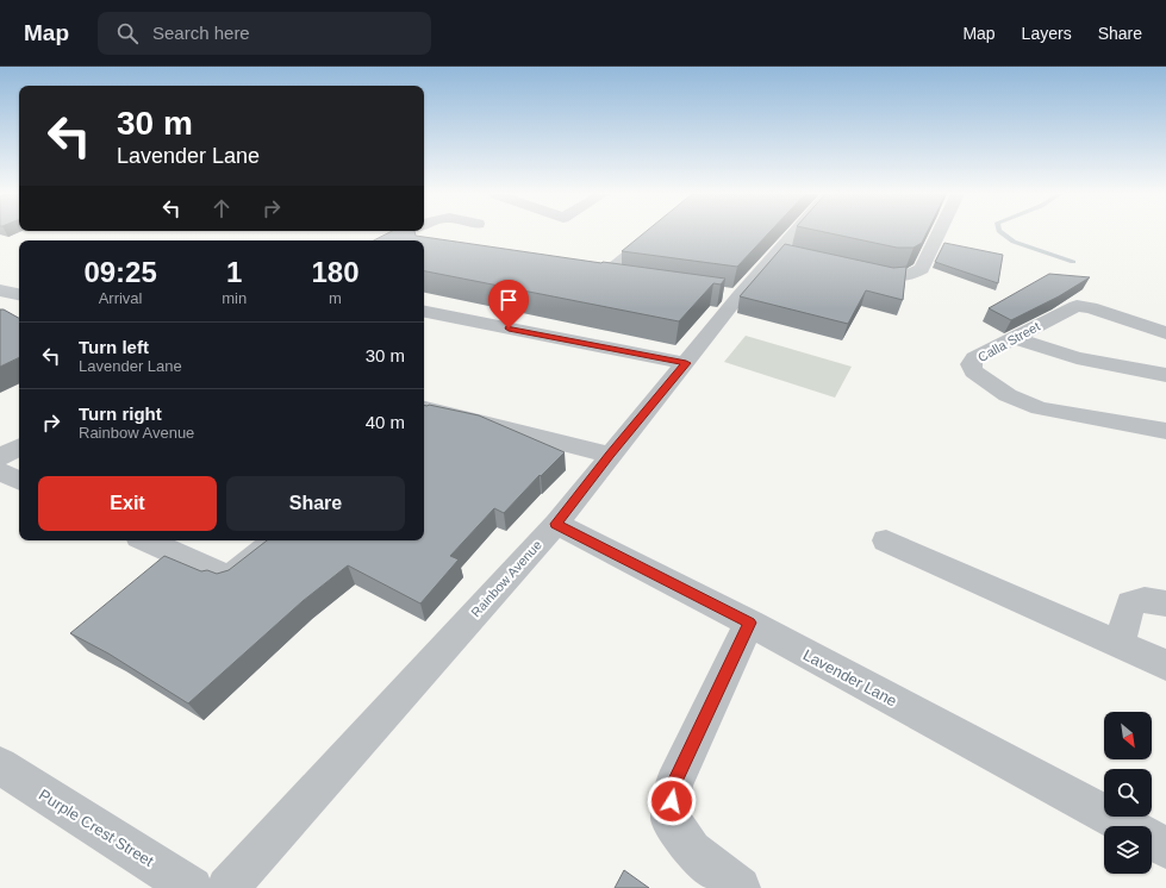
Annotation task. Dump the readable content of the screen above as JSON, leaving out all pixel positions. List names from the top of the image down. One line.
{"streets":{"street":["Calla Street","Rainbow Avenue","Lavender Lane","Purple Crest Street"]},"crossings":[["Rainbow Avenue","Lavender Lane"]],"north":"bottom right","page":{"header":"Map","search":"Search here","nav":["Map","Layers","Share"],"turn":["30 m","Lavender Lane"],"eta":["09:25","Arrival","1","min","180","m"],"list":[{"name":"Turn left","note":"Lavender Lane","value":"30 m"},{"name":"Turn right","note":"Rainbow Avenue","value":"40 m"}],"buttons":["Exit","Share"]}}
